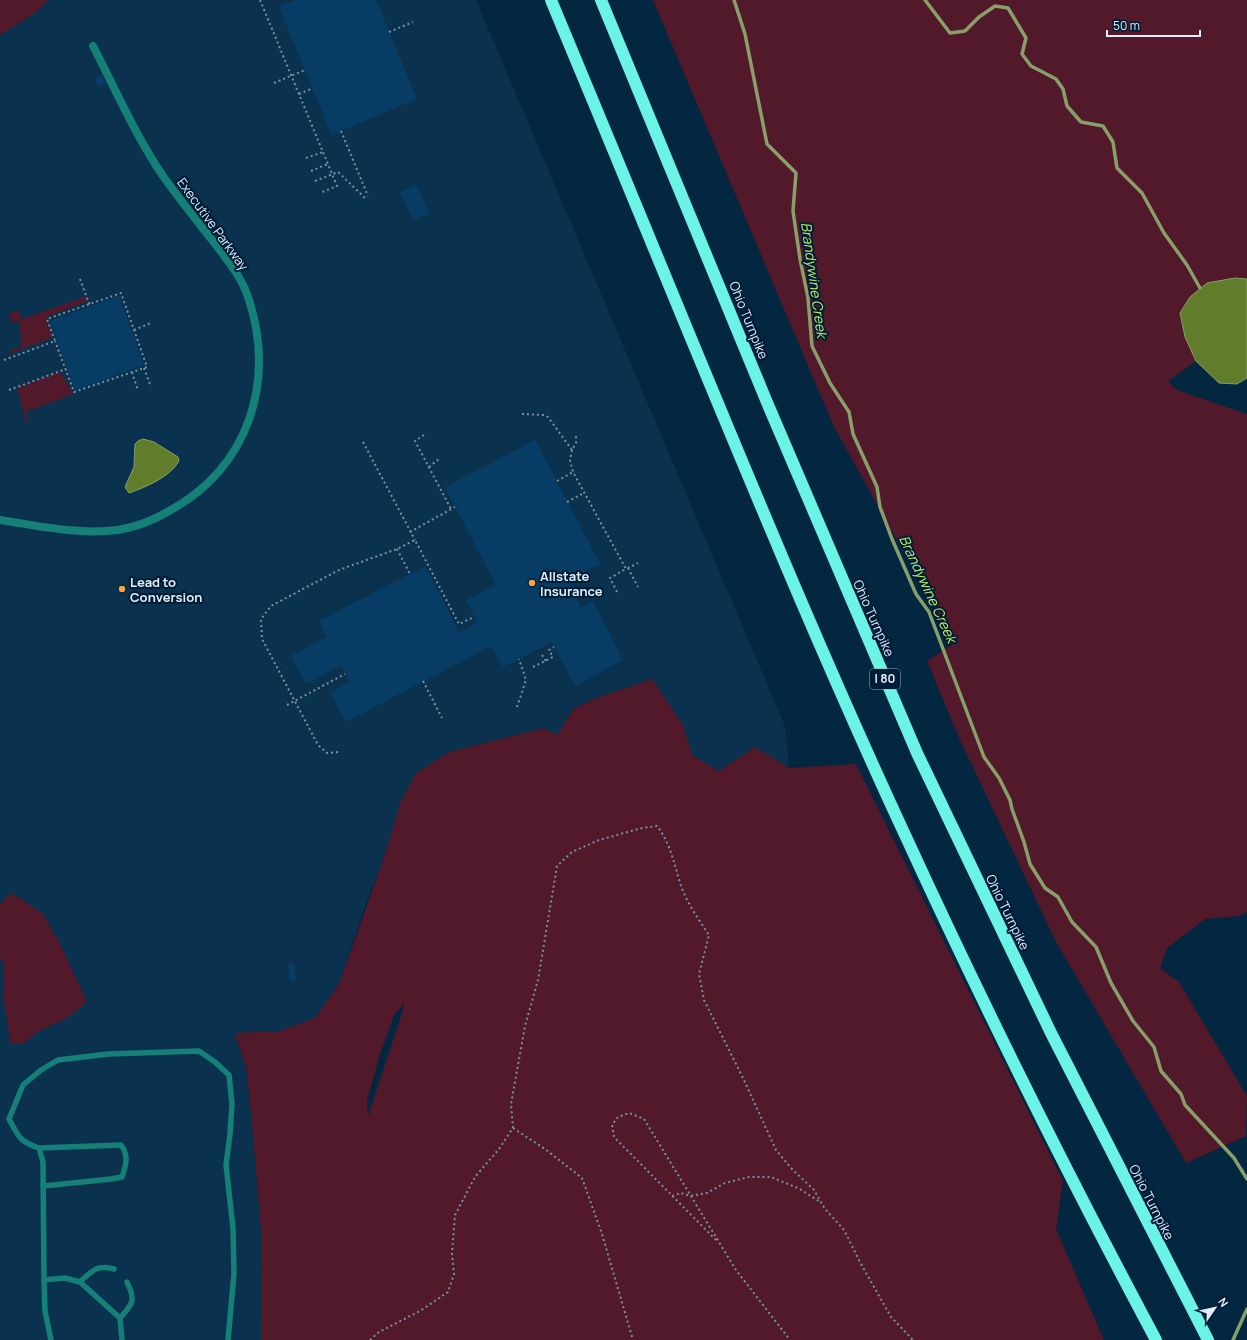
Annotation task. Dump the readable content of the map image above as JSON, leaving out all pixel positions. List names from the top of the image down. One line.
{"streets":{"highway":["Ohio Turnpike","I 80"],"street":["Executive Parkway"]},"water":["Brandywine Creek"],"places":["Allstate Insurance","Lead to Conversion"],"scale_bar":"50 m","north":"top right"}
